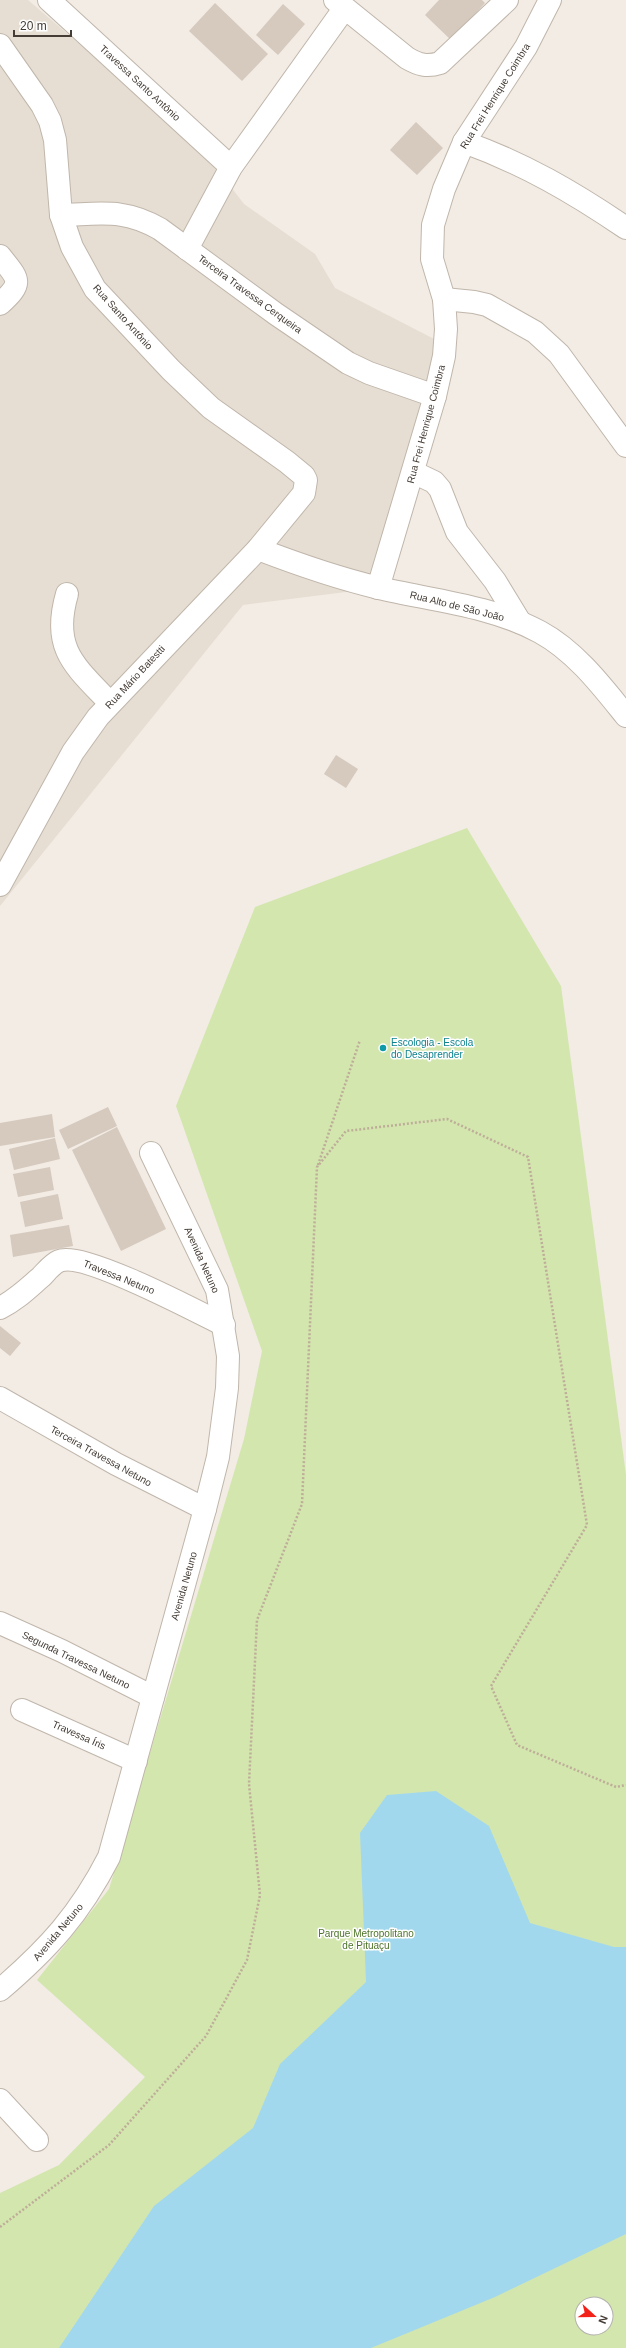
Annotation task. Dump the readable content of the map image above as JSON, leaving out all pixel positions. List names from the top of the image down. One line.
{"streets":{"street":["Travessa Santo Antônio","Rua Frei Henrique Coimbra","Terceira Travessa Cerqueira","Rua Santo Antônio","Rua Alto de São João","Rua Mário Batestti","Avenida Netuno","Travessa Netuno","Terceira Travessa Netuno","Segunda Travessa Netuno","Travessa Íris"]},"crossings":[["Rua Frei Henrique Coimbra","Terceira Travessa Cerqueira"],["Rua Frei Henrique Coimbra","Rua Alto de São João"],["Terceira Travessa Cerqueira","Rua Santo Antônio"],["Rua Santo Antônio","Rua Mário Batestti"],["Rua Alto de São João","Rua Mário Batestti"],["Avenida Netuno","Travessa Netuno"],["Avenida Netuno","Terceira Travessa Netuno"],["Avenida Netuno","Segunda Travessa Netuno"],["Avenida Netuno","Travessa Íris"]],"parks":["Parque Metropolitano de Pituaçu"],"places":["Escologia - Escola do Desaprender"],"scale_bar":"20 m","north":"right"}
